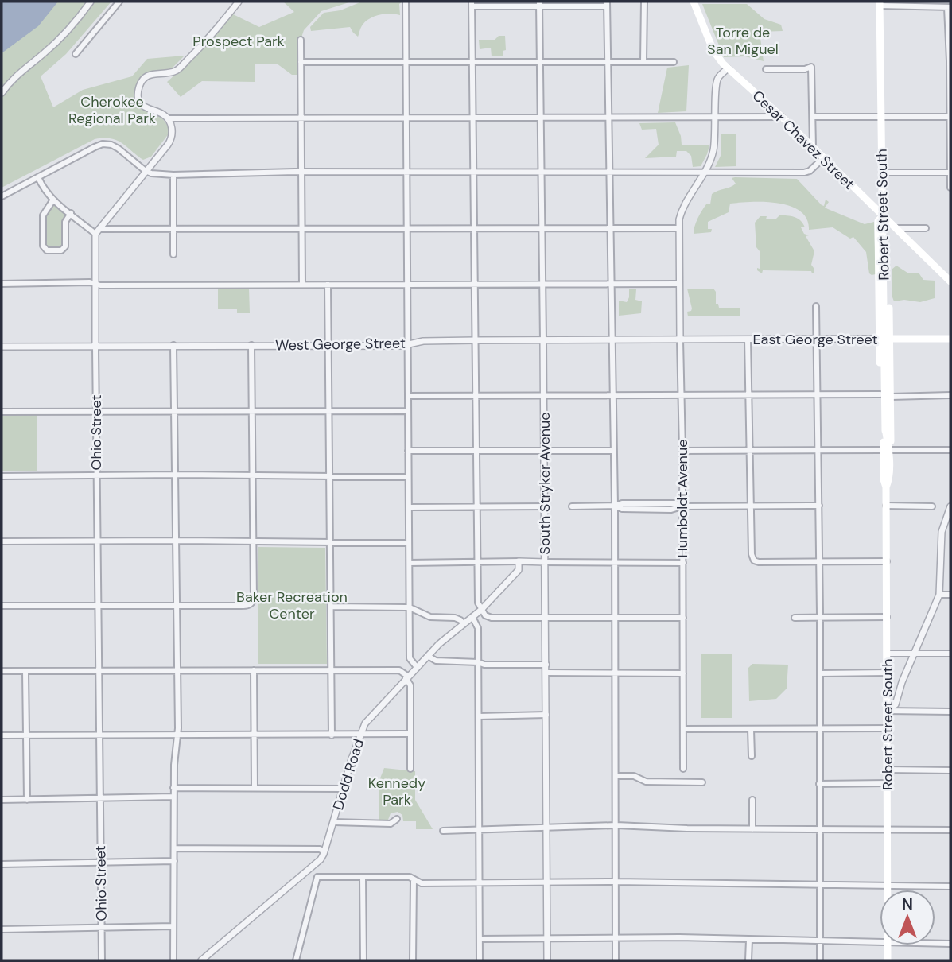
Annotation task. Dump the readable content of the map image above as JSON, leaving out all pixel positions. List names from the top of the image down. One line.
{"streets":{"main road":["Cesar Chavez Street","Robert Street South","East George Street"],"street":["West George Street","Ohio Street","South Stryker Avenue","Humboldt Avenue","Dodd Road"]},"crossings":[["Cesar Chavez Street","Robert Street South"],["Cesar Chavez Street","Humboldt Avenue"],["East George Street","West George Street"],["East George Street","Humboldt Avenue"],["West George Street","Ohio Street"],["West George Street","South Stryker Avenue"],["West George Street","Humboldt Avenue"]],"parks":["Torre de San Miguel","Prospect Park","Cherokee Regional Park","Baker Recreation Center","Kennedy Park"],"north":"top"}
